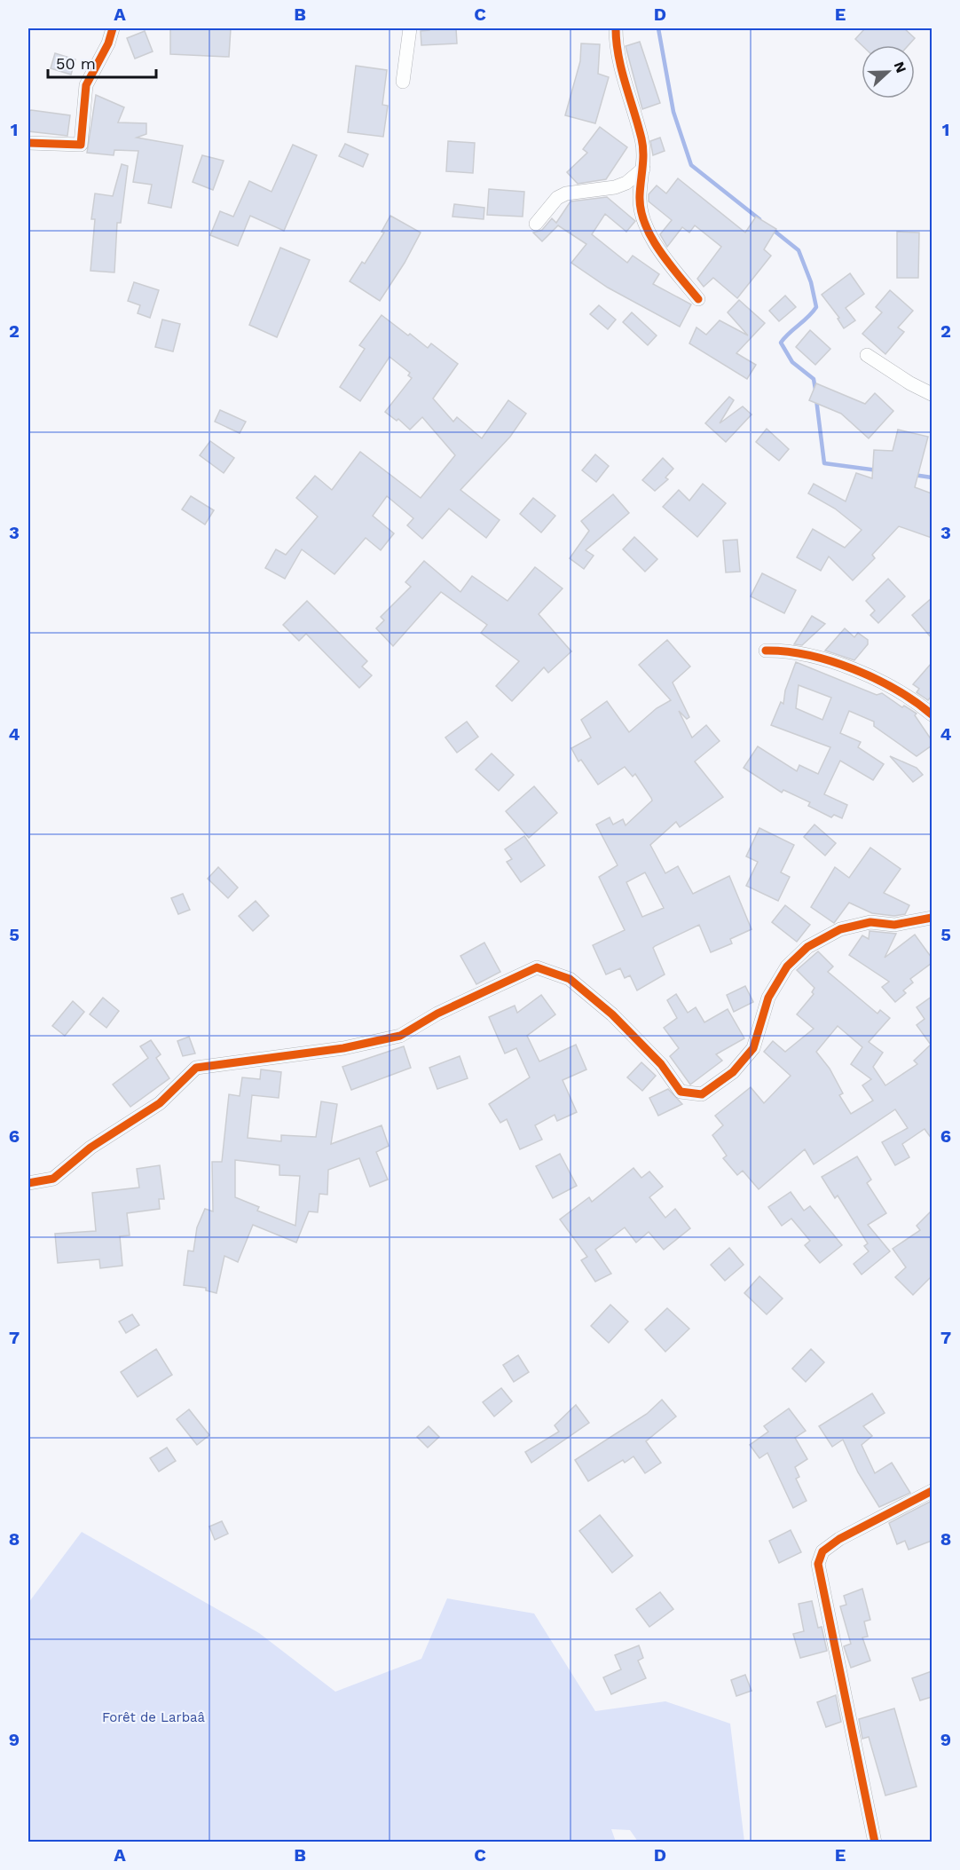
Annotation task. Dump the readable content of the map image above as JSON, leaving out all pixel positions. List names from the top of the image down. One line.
{"parks":["Forêt de Larbaâ"],"scale_bar":"50 m","north":"right","grid":{"columns":["A","B","C","D","E"],"rows":["1","2","3","4","5","6","7","8","9"]}}
